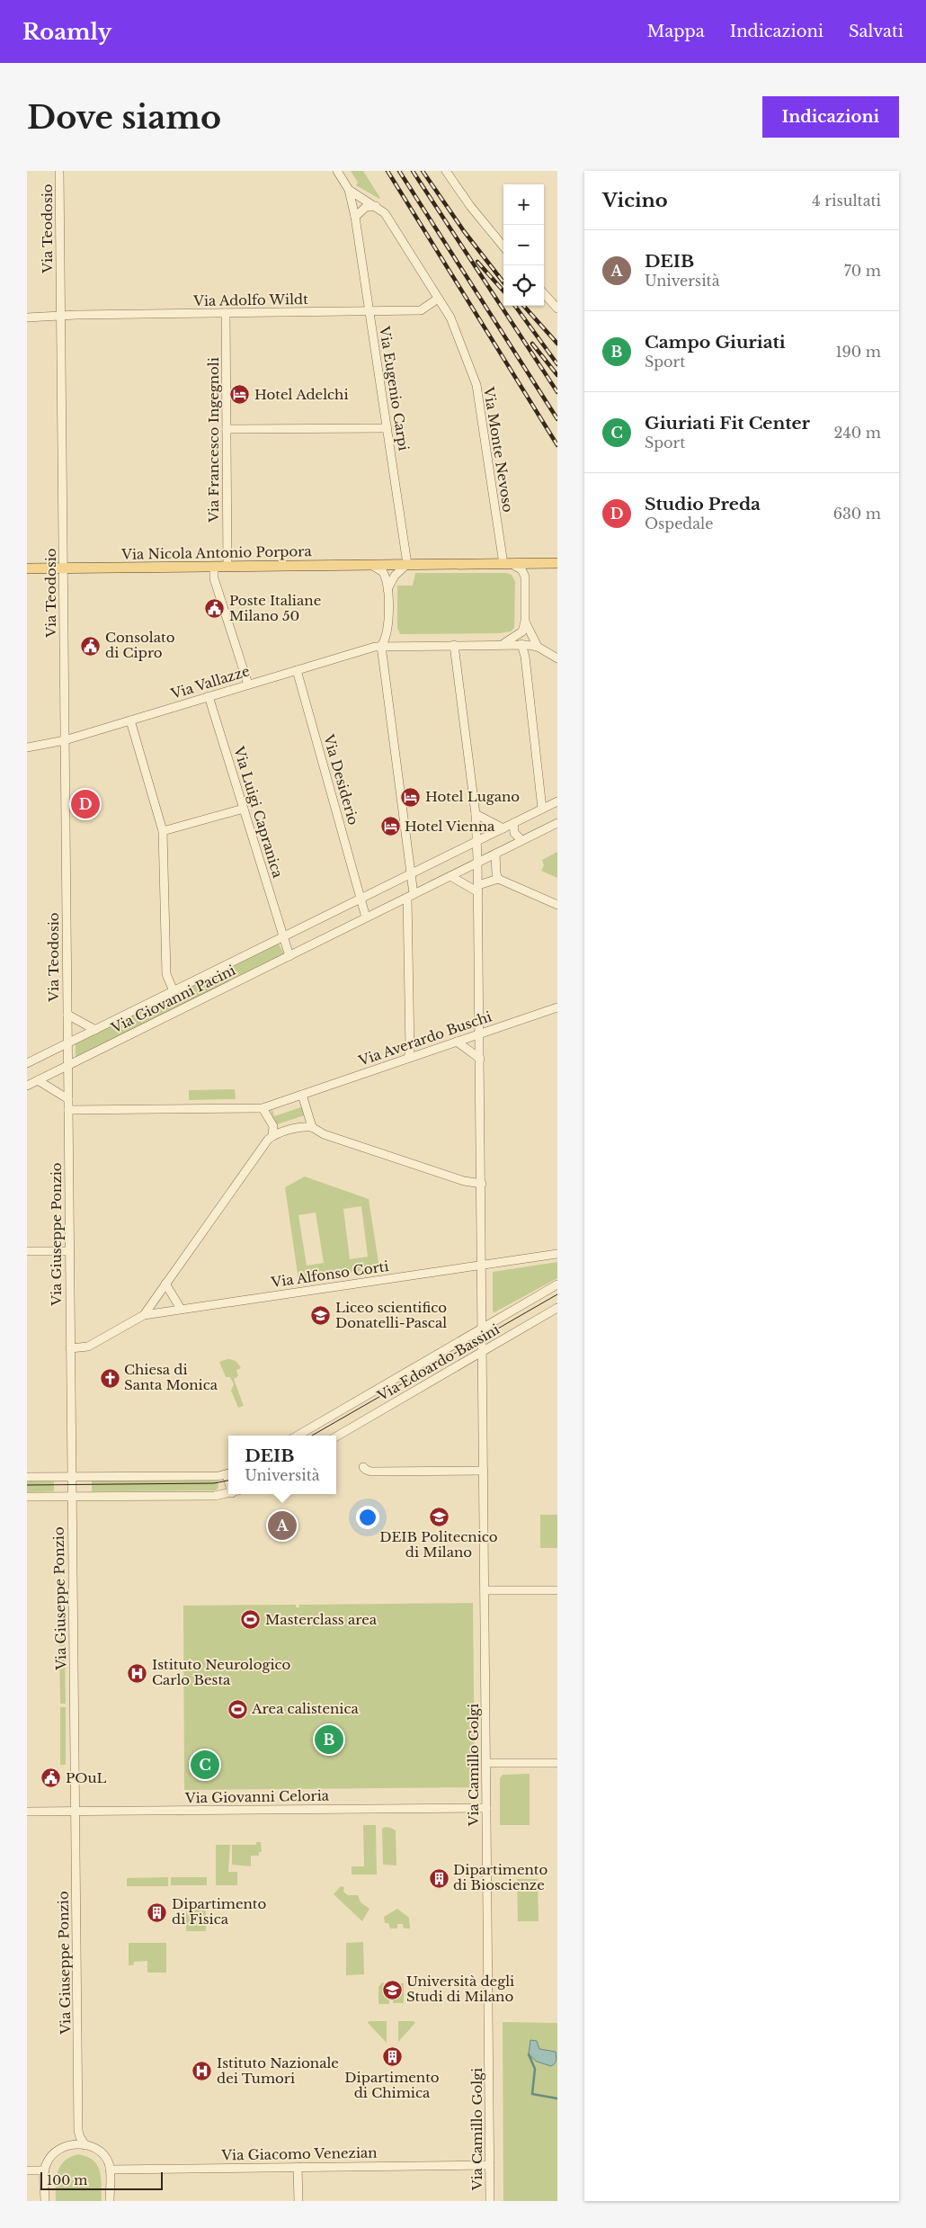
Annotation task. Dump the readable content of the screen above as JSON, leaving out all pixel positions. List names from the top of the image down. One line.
{"streets":{"main road":["Via Nicola Antonio Porpora"],"street":["Via Teodosio","Via Adolfo Wildt","Via Eugenio Carpi","Via Francesco Ingegnoli","Via Monte Nevoso","Via Vallazze","Via Desiderio","Via Luigi Capranica","Via Giovanni Pacini","Via Averardo Buschi","Via Giuseppe Ponzio","Via Alfonso Corti","Via Edoardo Bassini","Via Camillo Golgi","Via Giovanni Celoria","Via Giacomo Venezian"]},"crossings":[["Via Teodosio","Via Adolfo Wildt"],["Via Teodosio","Via Nicola Antonio Porpora"],["Via Teodosio","Via Vallazze"],["Via Teodosio","Via Giovanni Pacini"],["Via Adolfo Wildt","Via Eugenio Carpi"],["Via Adolfo Wildt","Via Francesco Ingegnoli"],["Via Adolfo Wildt","Via Monte Nevoso"],["Via Eugenio Carpi","Via Monte Nevoso"],["Via Eugenio Carpi","Via Nicola Antonio Porpora"],["Via Francesco Ingegnoli","Via Nicola Antonio Porpora"],["Via Monte Nevoso","Via Nicola Antonio Porpora"],["Via Vallazze","Via Desiderio"],["Via Vallazze","Via Luigi Capranica"],["Via Vallazze","Via Edoardo Bassini"],["Via Desiderio","Via Giovanni Pacini"],["Via Luigi Capranica","Via Giovanni Pacini"],["Via Giovanni Pacini","Via Giuseppe Ponzio"],["Via Giovanni Pacini","Via Edoardo Bassini"],["Via Averardo Buschi","Via Giuseppe Ponzio"],["Via Averardo Buschi","Via Edoardo Bassini"],["Via Giuseppe Ponzio","Via Alfonso Corti"],["Via Giuseppe Ponzio","Via Giovanni Celoria"],["Via Alfonso Corti","Via Edoardo Bassini"],["Via Edoardo Bassini","Via Camillo Golgi"],["Via Camillo Golgi","Via Giovanni Celoria"],["Via Camillo Golgi","Via Giacomo Venezian"]],"places":{"hotel":["Hotel Adelchi","Hotel Lugano","Hotel Vienna"],"public building":["Poste Italiane Milano 50","Consolato di Cipro","POuL"],"school or university":["Liceo scientifico Donatelli-Pascal","DEIB Politecnico di Milano","Università degli Studi di Milano"],"church":["Chiesa di Santa Monica"],"sports":["Masterclass area","Area calistenica"],"hospital":["Istituto Neurologico Carlo Besta","Istituto Nazionale dei Tumori"],"building":["Dipartimento di Bioscienze","Dipartimento di Fisica","Dipartimento di Chimica"]},"scale_bar":"100 m","page":{"header":"Roamly","nav":["Mappa","Indicazioni","Salvati"],"buttons":"Indicazioni","title":"Dove siamo","heading":["Vicino","4 risultati"],"map_buttons":["+","−"],"list":[{"mark":"A","name":"DEIB","note":"Università","value":"70 m"},{"mark":"B","name":"Campo Giuriati","note":"Sport","value":"190 m"},{"mark":"C","name":"Giuriati Fit Center","note":"Sport","value":"240 m"},{"mark":"D","name":"Studio Preda","note":"Ospedale","value":"630 m"}],"pins":["D","A","B","C"],"popup":["DEIB","Università"],"scale":"100 m"}}
